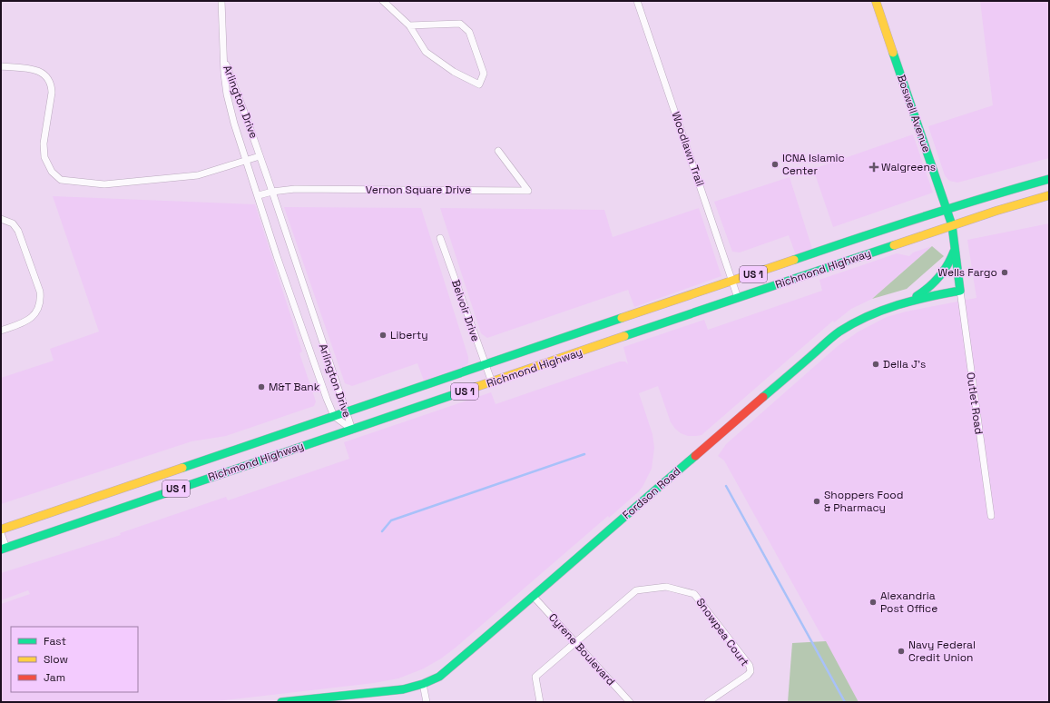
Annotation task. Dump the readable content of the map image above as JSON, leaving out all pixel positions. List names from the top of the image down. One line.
{"streets":{"main road":["Boswell Avenue","Richmond Highway","US 1","Fordson Road"],"street":["Arlington Drive","Woodlawn Trail","Vernon Square Drive","Belvoir Drive","Outlet Road","Snowpea Court","Cyrene Boulevard"]},"crossings":[["Arlington Drive","Vernon Square Drive"],["Arlington Drive","Richmond Highway"],["Boswell Avenue","Richmond Highway"],["Woodlawn Trail","Richmond Highway"],["Richmond Highway","Belvoir Drive"],["Outlet Road","Fordson Road"],["Fordson Road","Cyrene Boulevard"],["Snowpea Court","Cyrene Boulevard"]],"places":{"other":["ICNA Islamic Center","Wells Fargo","Liberty","Della J's","M&T Bank","Shoppers Food & Pharmacy","Alexandria Post Office","Navy Federal Credit Union"],"health":["Walgreens"]},"legend":["Fast","Slow","Jam"]}
